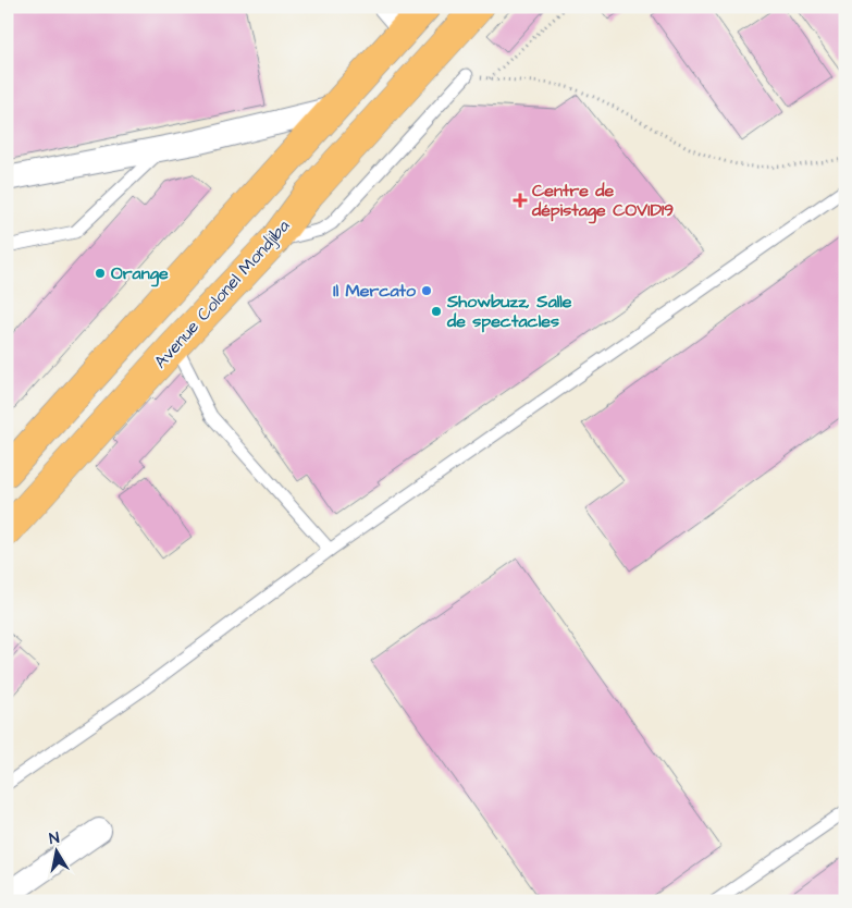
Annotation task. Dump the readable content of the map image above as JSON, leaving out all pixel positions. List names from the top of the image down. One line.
{"streets":{"main road":["Avenue Colonel Mondjiba"]},"places":{"health":["Centre de dépistage COVID19"],"other":["Orange","Il Mercato","Showbuzz, Salle de spectacles"]},"north":"top"}
